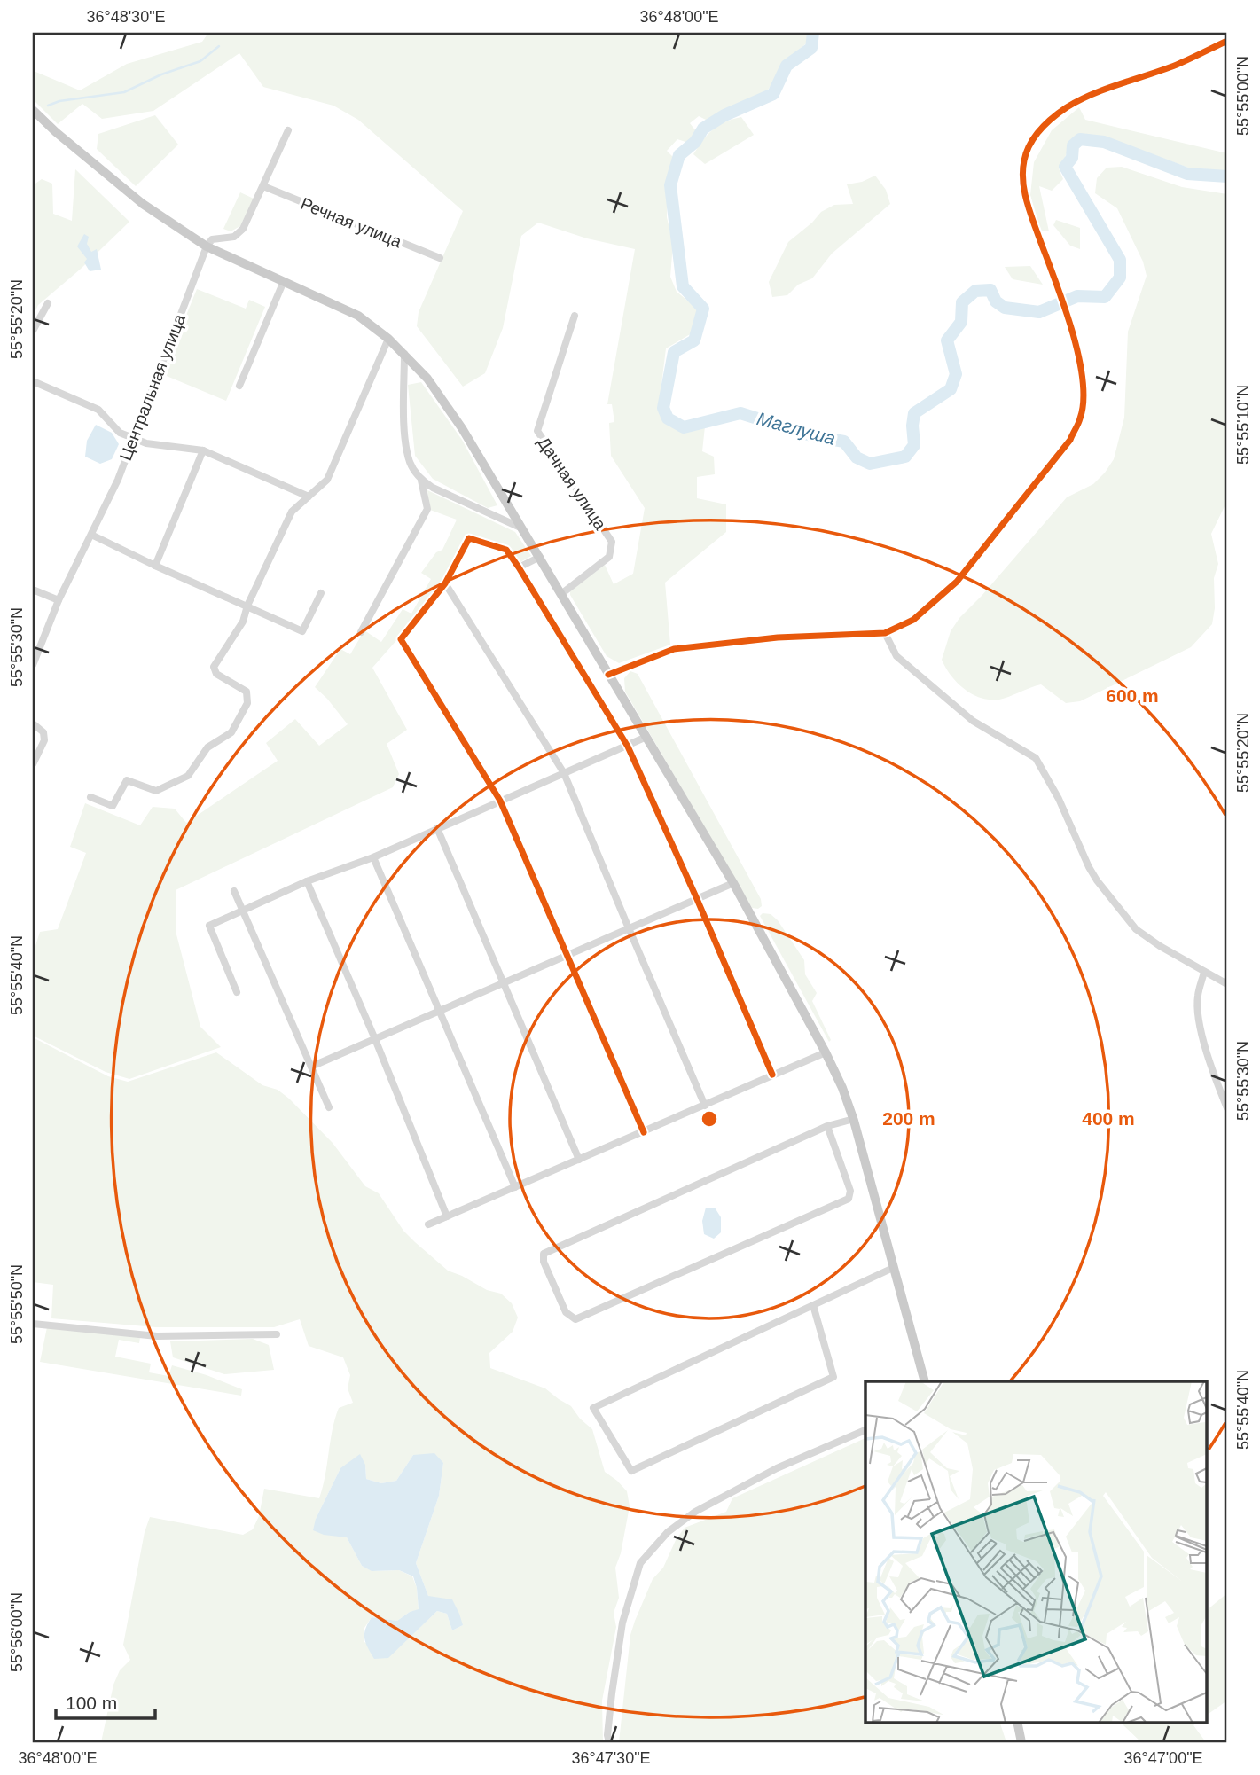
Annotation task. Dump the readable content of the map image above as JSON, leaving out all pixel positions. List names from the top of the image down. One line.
{"streets":{"street":["Речная улица","Центральная улица","Дачная улица"]},"water":["Маглуша"],"scale_bar":"100 m","coordinates":["36°48'30\"E","36°48'00\"E","55°55'00\"N","55°55'20\"N","55°55'10\"N","55°55'30\"N","55°55'40\"N","55°55'50\"N","55°56'00\"N","36°47'30\"E","36°47'00\"E"],"rings":["600 m","200 m","400 m"]}
